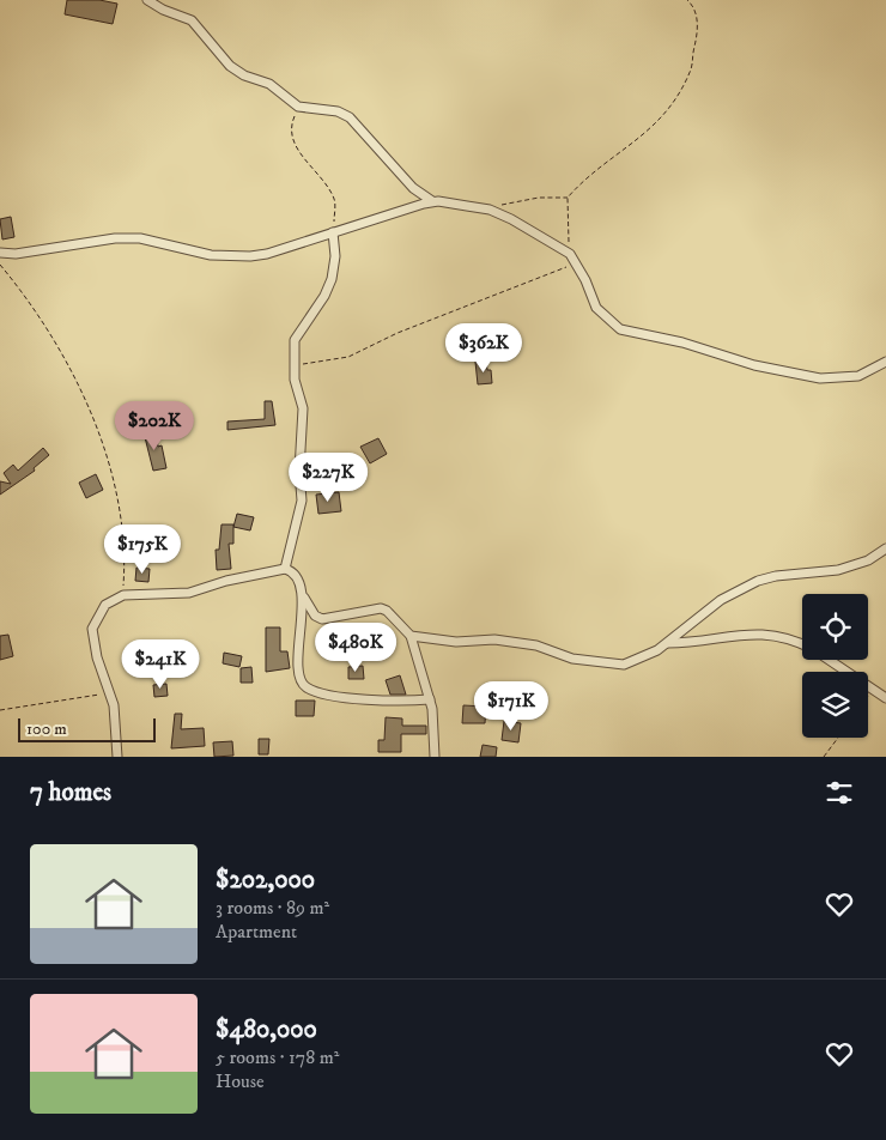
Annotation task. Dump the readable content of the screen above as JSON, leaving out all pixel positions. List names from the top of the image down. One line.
{"scale_bar":"100 m","page":{"price":["$362K","$202K","$227K","$175K","$480K","$241K","$171K"],"scale":"100 m","heading":"7 homes","list":[{"name":"$202,000","note":"3 rooms · 89 m² · Apartment"},{"name":"$480,000","note":"5 rooms · 178 m² · House"}]}}
